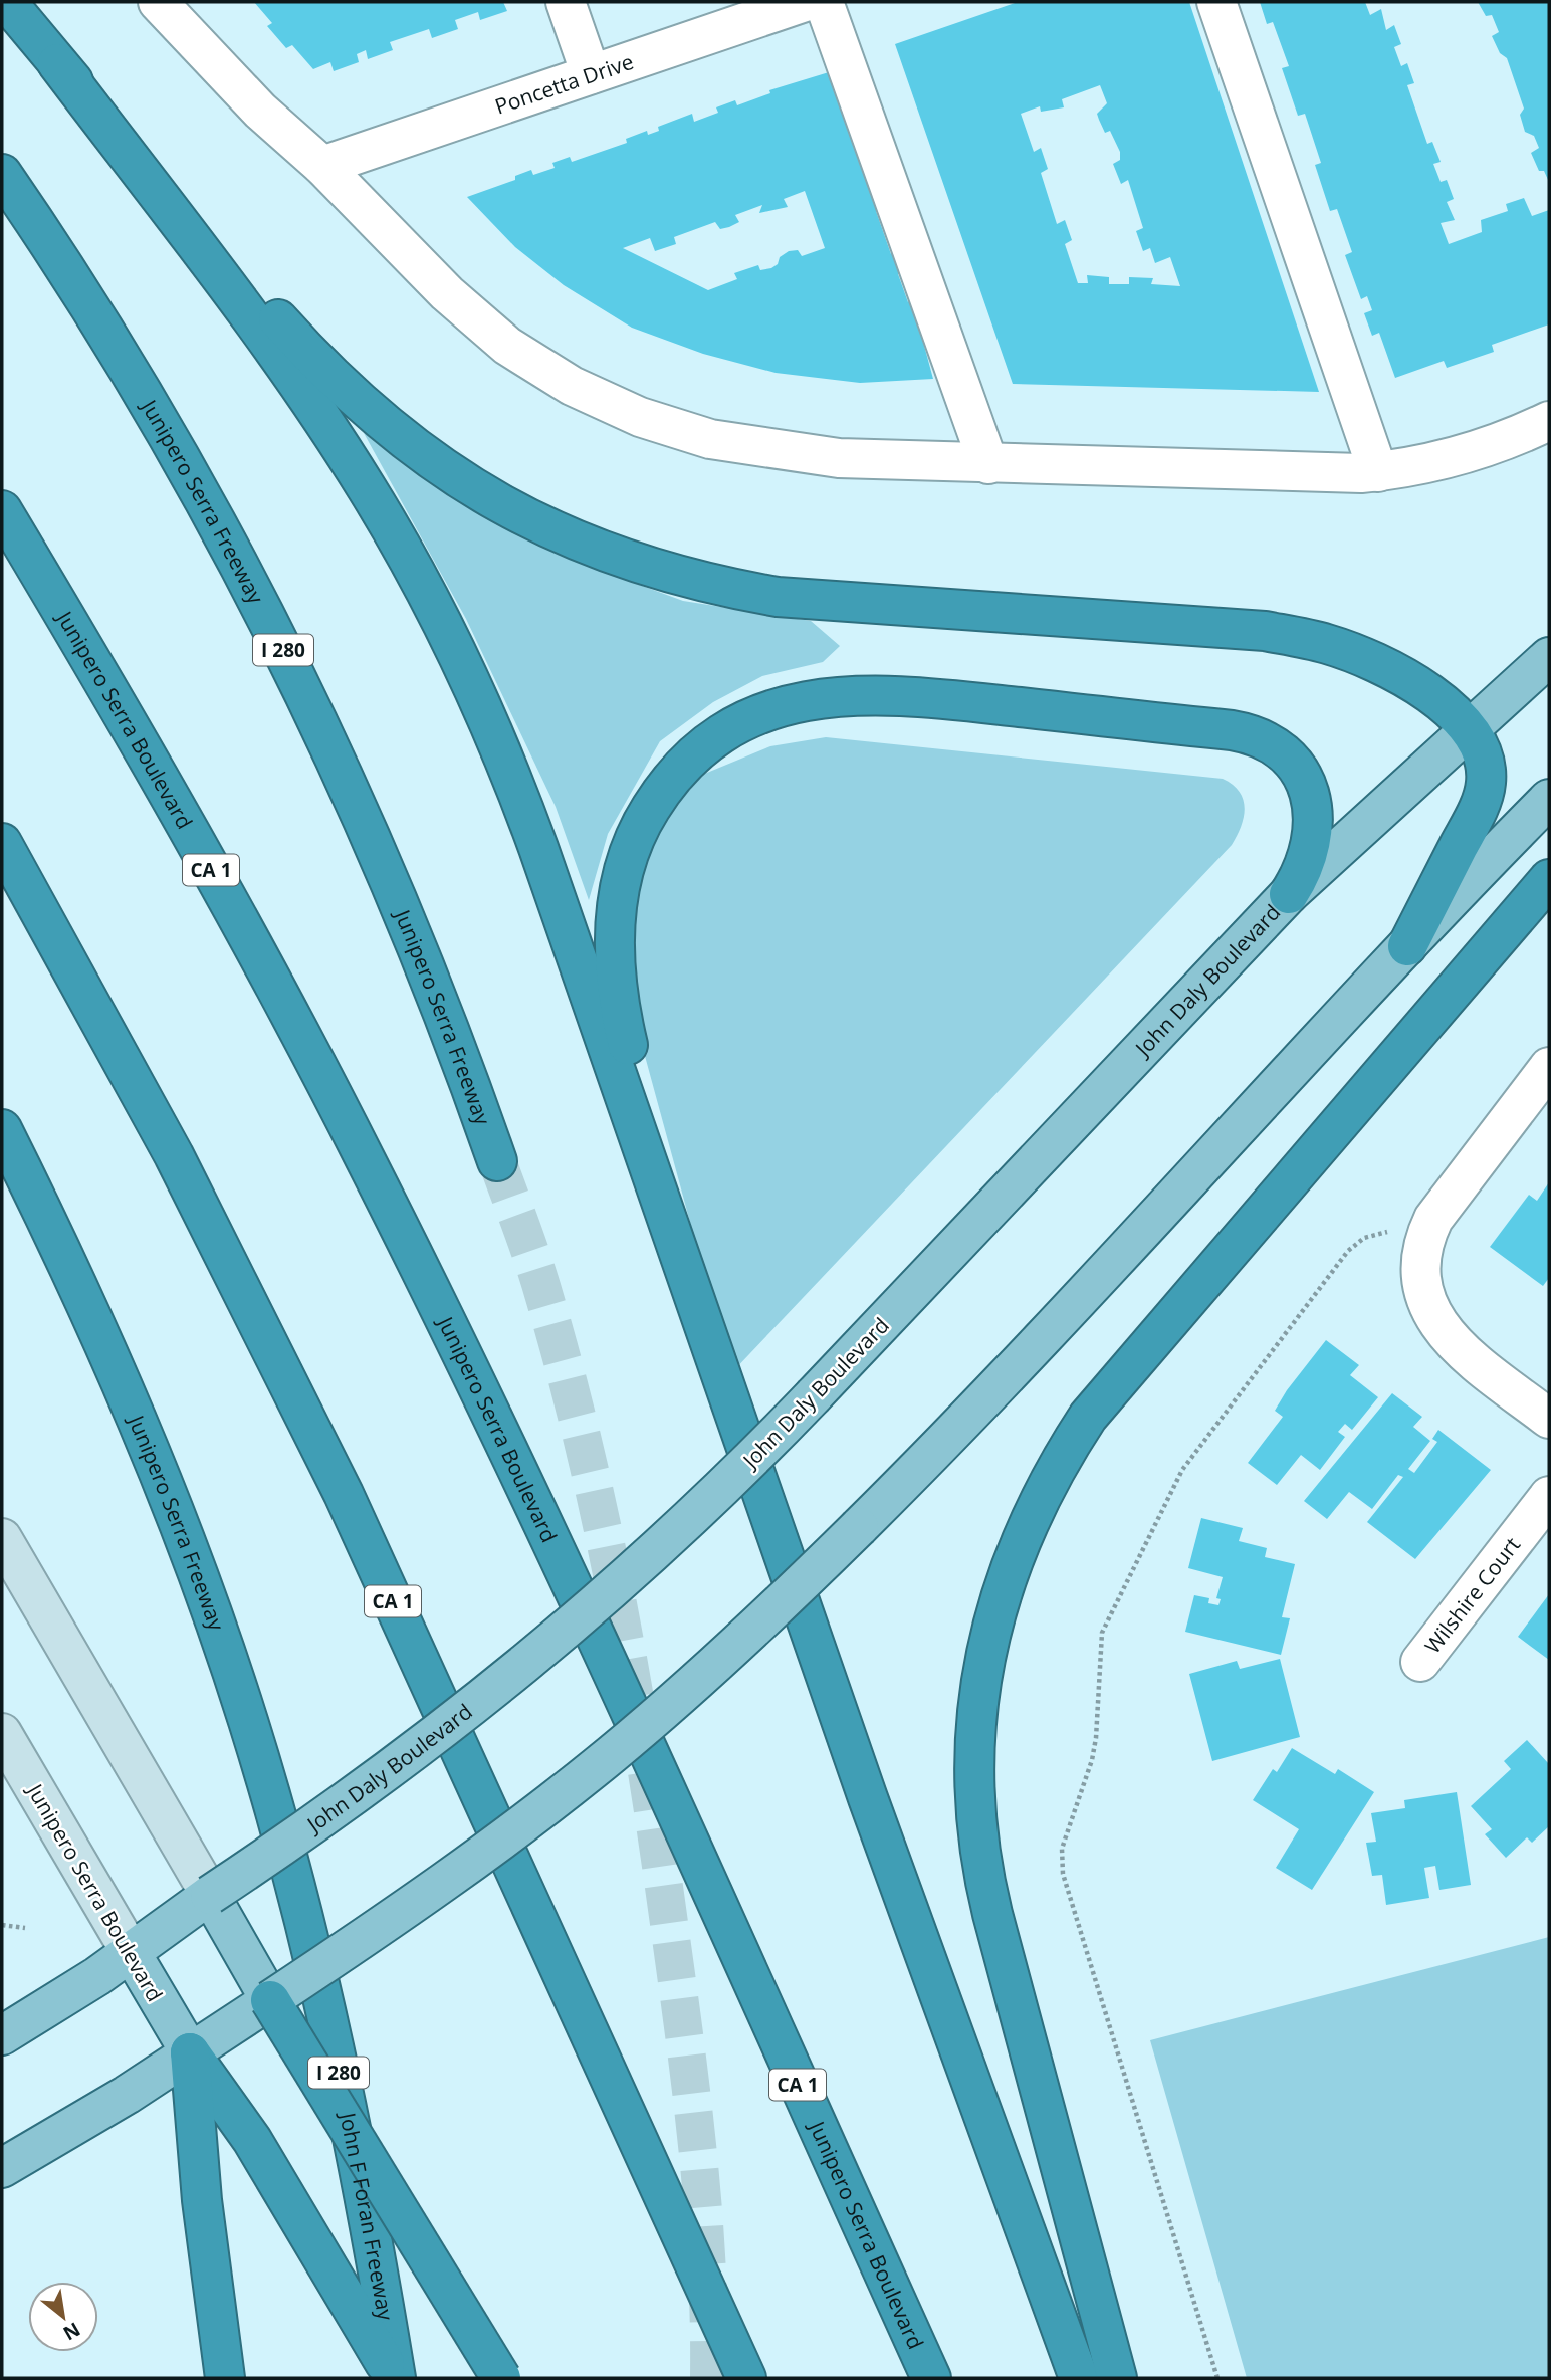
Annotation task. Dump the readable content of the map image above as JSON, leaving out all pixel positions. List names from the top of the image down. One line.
{"streets":{"highway":["Junipero Serra Freeway","I 280","Junipero Serra Boulevard","CA 1","John F Foran Freeway"],"main road":["John Daly Boulevard"],"street":["Poncetta Drive","Wilshire Court"]},"crossings":[["Junipero Serra Freeway","John F Foran Freeway"],["Junipero Serra Boulevard","John Daly Boulevard"]],"north":"bottom right"}
